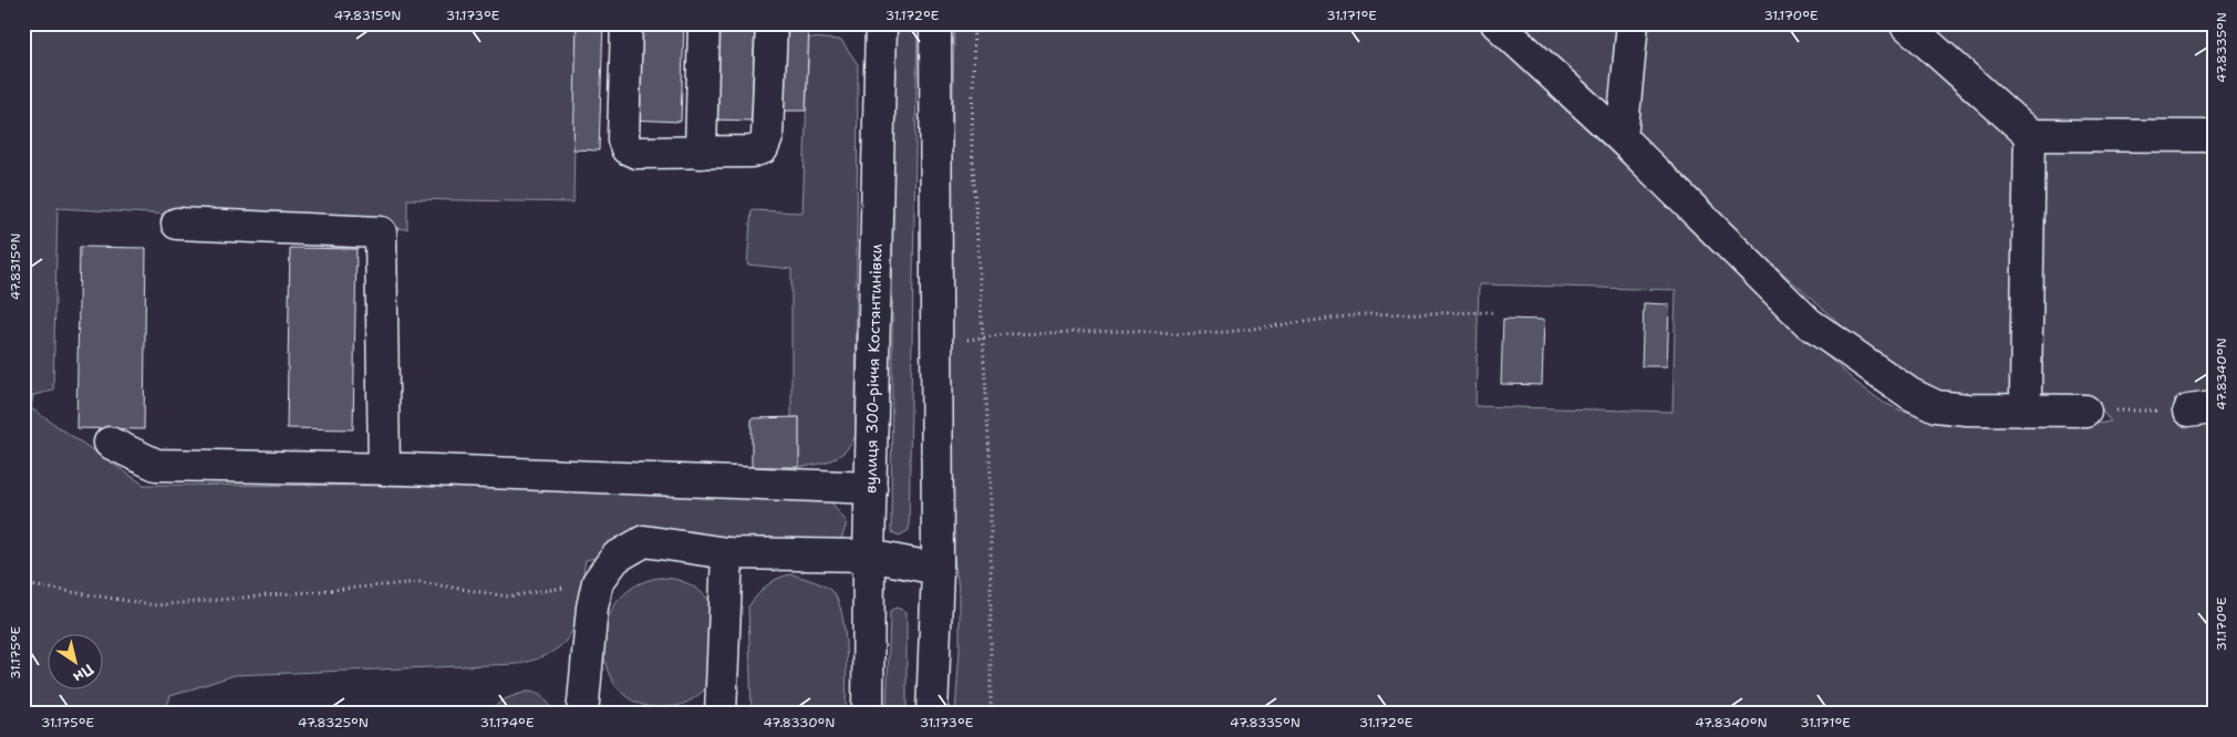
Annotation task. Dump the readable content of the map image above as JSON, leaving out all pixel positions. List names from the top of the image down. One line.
{"streets":{"street":["вулиця 300-річчя Костянтинівки"]},"north":"bottom right","coordinates":["47.8315°N","31.173°E","31.172°E","31.171°E","31.170°E","47.8335°N","47.8340°N","31.175°E","47.8325°N","31.174°E","47.8330°N"]}
